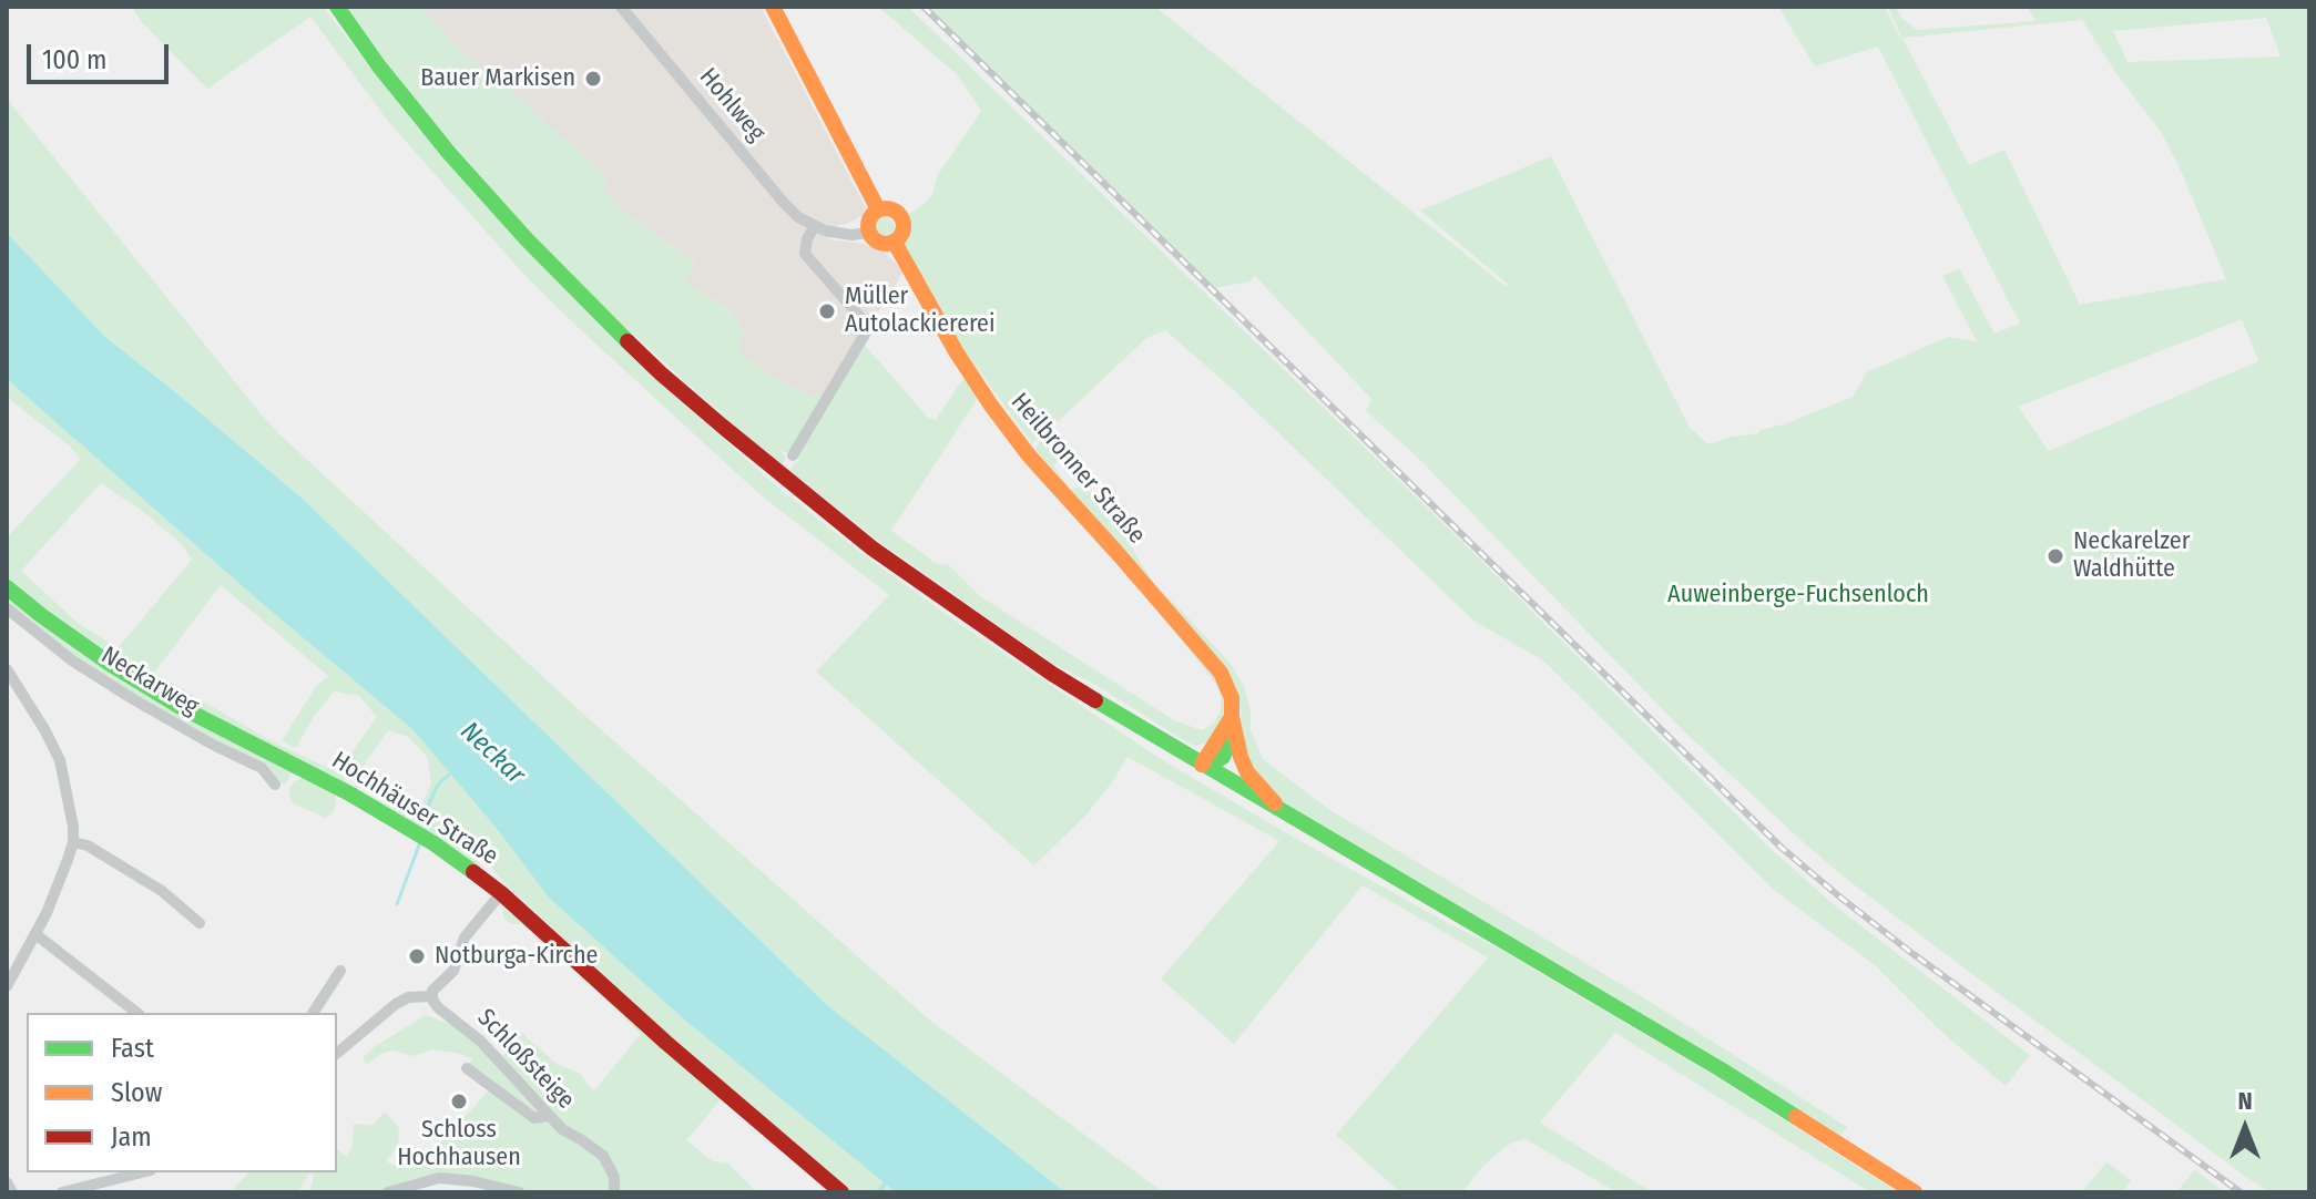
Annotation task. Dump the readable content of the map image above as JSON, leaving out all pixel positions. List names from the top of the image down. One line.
{"streets":{"main road":["Heilbronner Straße","Hochhäuser Straße"],"street":["Hohlweg","Neckarweg","Schloßsteige"]},"water":["Neckar"],"parks":["Auweinberge-Fuchsenloch"],"places":["Bauer Markisen","Müller Autolackiererei","Neckarelzer Waldhütte","Notburga-Kirche","Schloss Hochhausen"],"legend":["Fast","Slow","Jam"],"scale_bar":"100 m","north":"top"}
